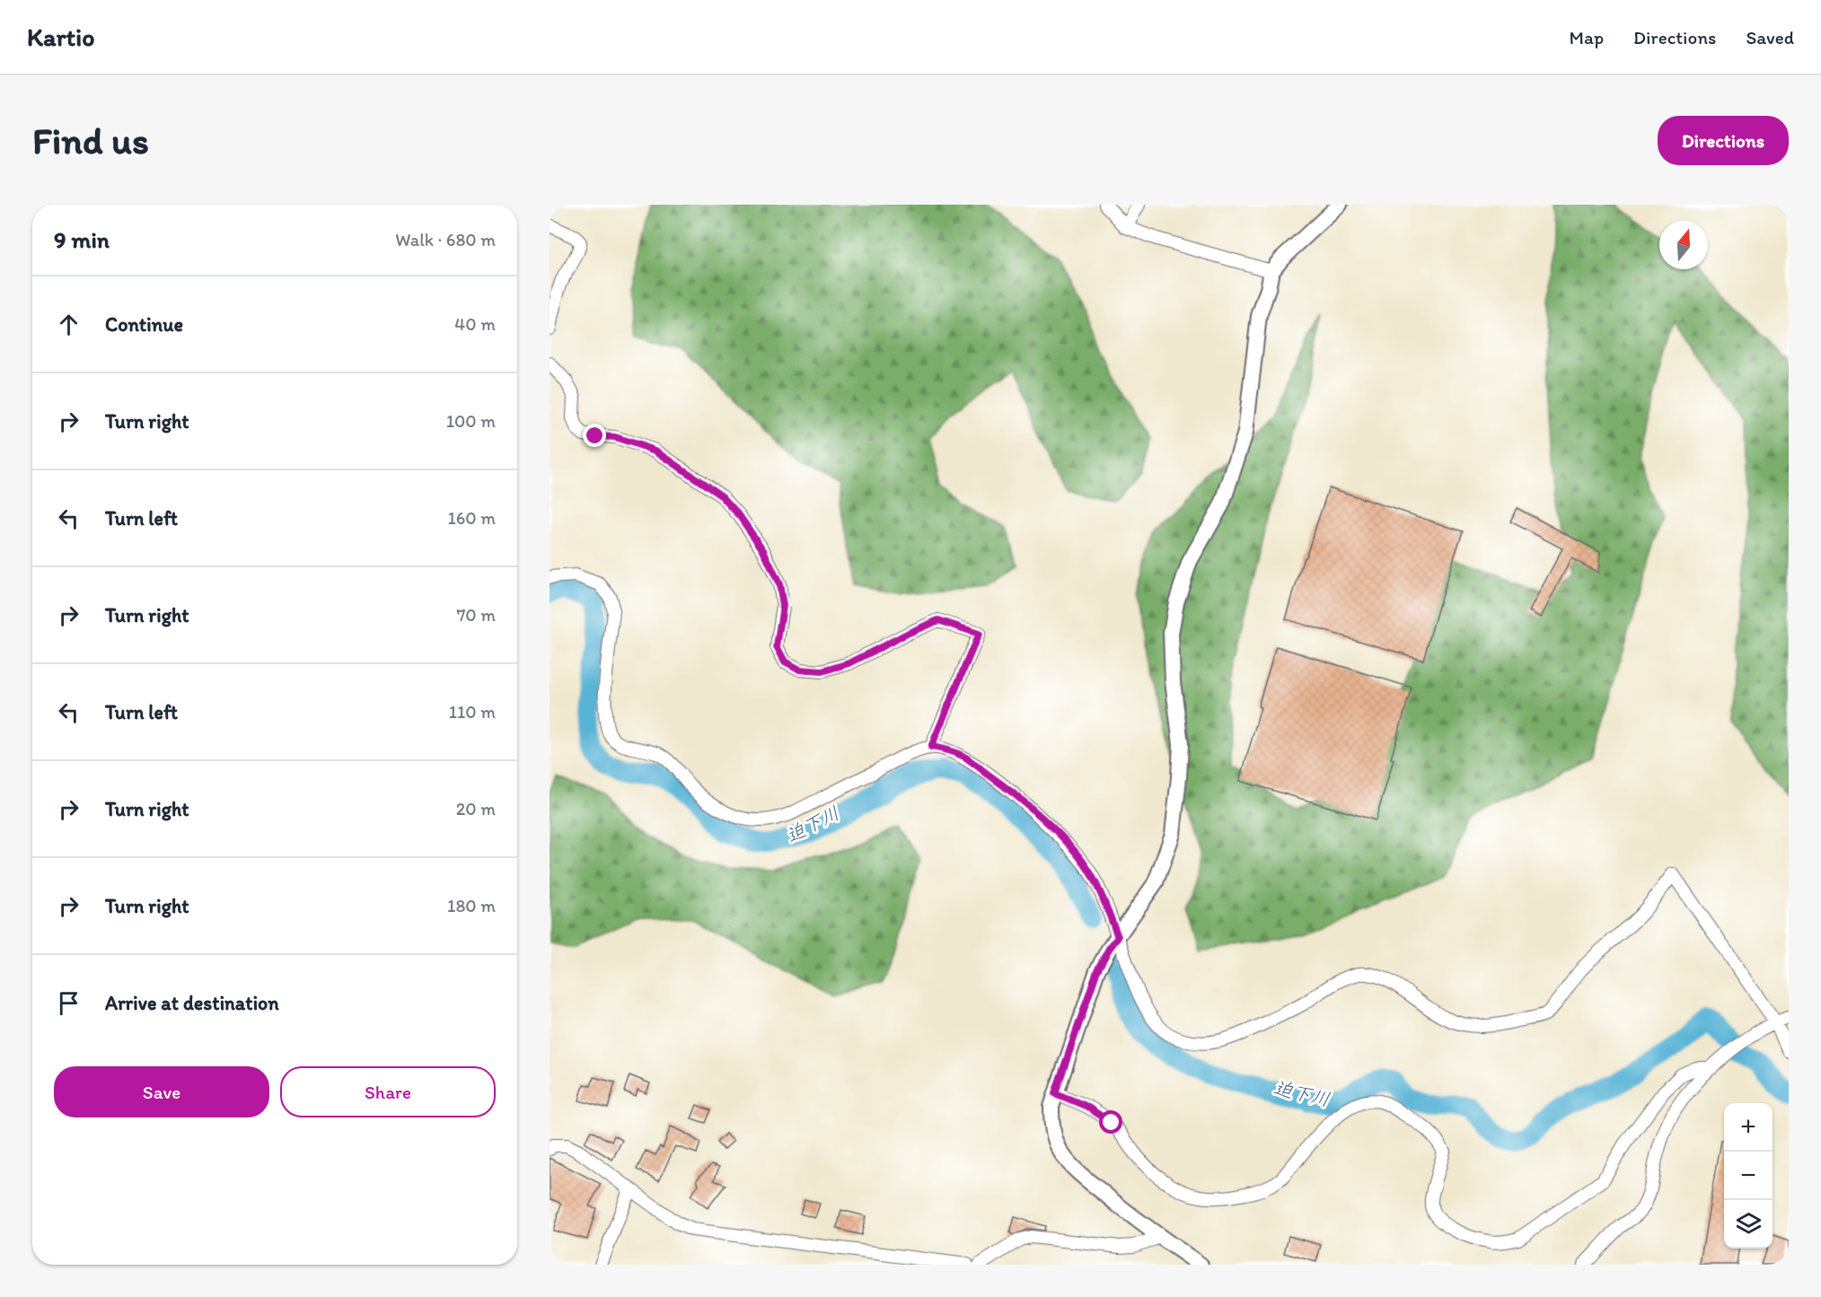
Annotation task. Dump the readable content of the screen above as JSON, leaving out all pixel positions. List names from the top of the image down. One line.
{"water":["迫下川"],"north":"top","page":{"header":"Kartio","nav":["Map","Directions","Saved"],"buttons":["Directions",["Save","Share"]],"title":"Find us","heading":["9 min","Walk · 680 m"],"list":[["Continue","40 m"],["Turn right","100 m"],["Turn left","160 m"],["Turn right","70 m"],["Turn left","110 m"],["Turn right","20 m"],["Turn right","180 m"],"Arrive at destination"],"map_buttons":["+","−"]}}
